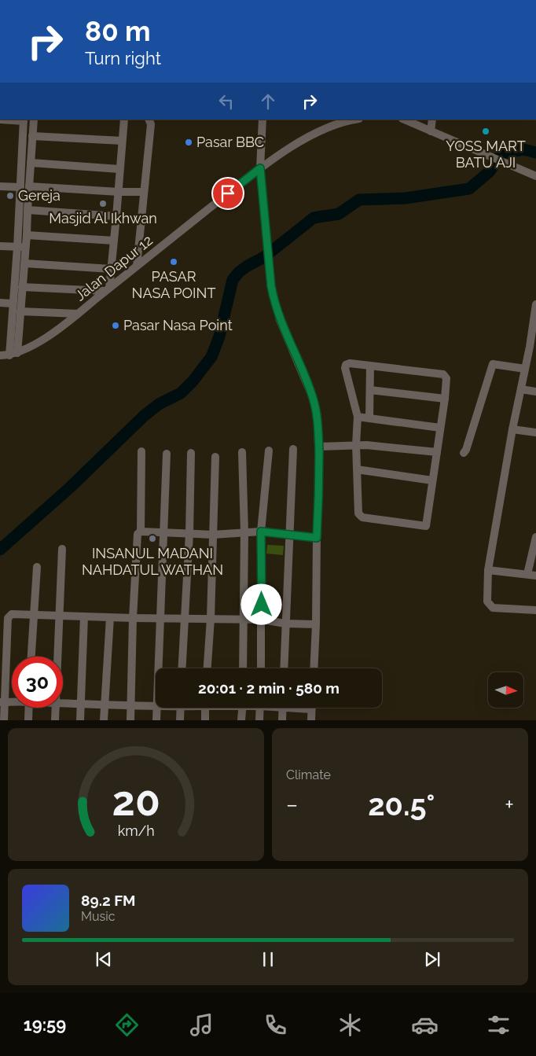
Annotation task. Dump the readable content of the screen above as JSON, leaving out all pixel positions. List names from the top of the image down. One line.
{"streets":{"street":["Jalan Dapur 12"]},"places":["YOSS MART BATU AJI","Pasar BBC","Gereja","Masjid Al Ikhwan","PASAR NASA POINT","Pasar Nasa Point","INSANUL MADANI NAHDATUL WATHAN"],"north":"right","page":{"turn":["80 m","Turn right"],"limit":"30","trip":"20:01 · 2 min · 580 m","tile":"Climate","heat":["−","20.5°","+"],"song":["89.2 FM","Music"],"tabs":"19:59","gauge":["20","km/h"]}}
